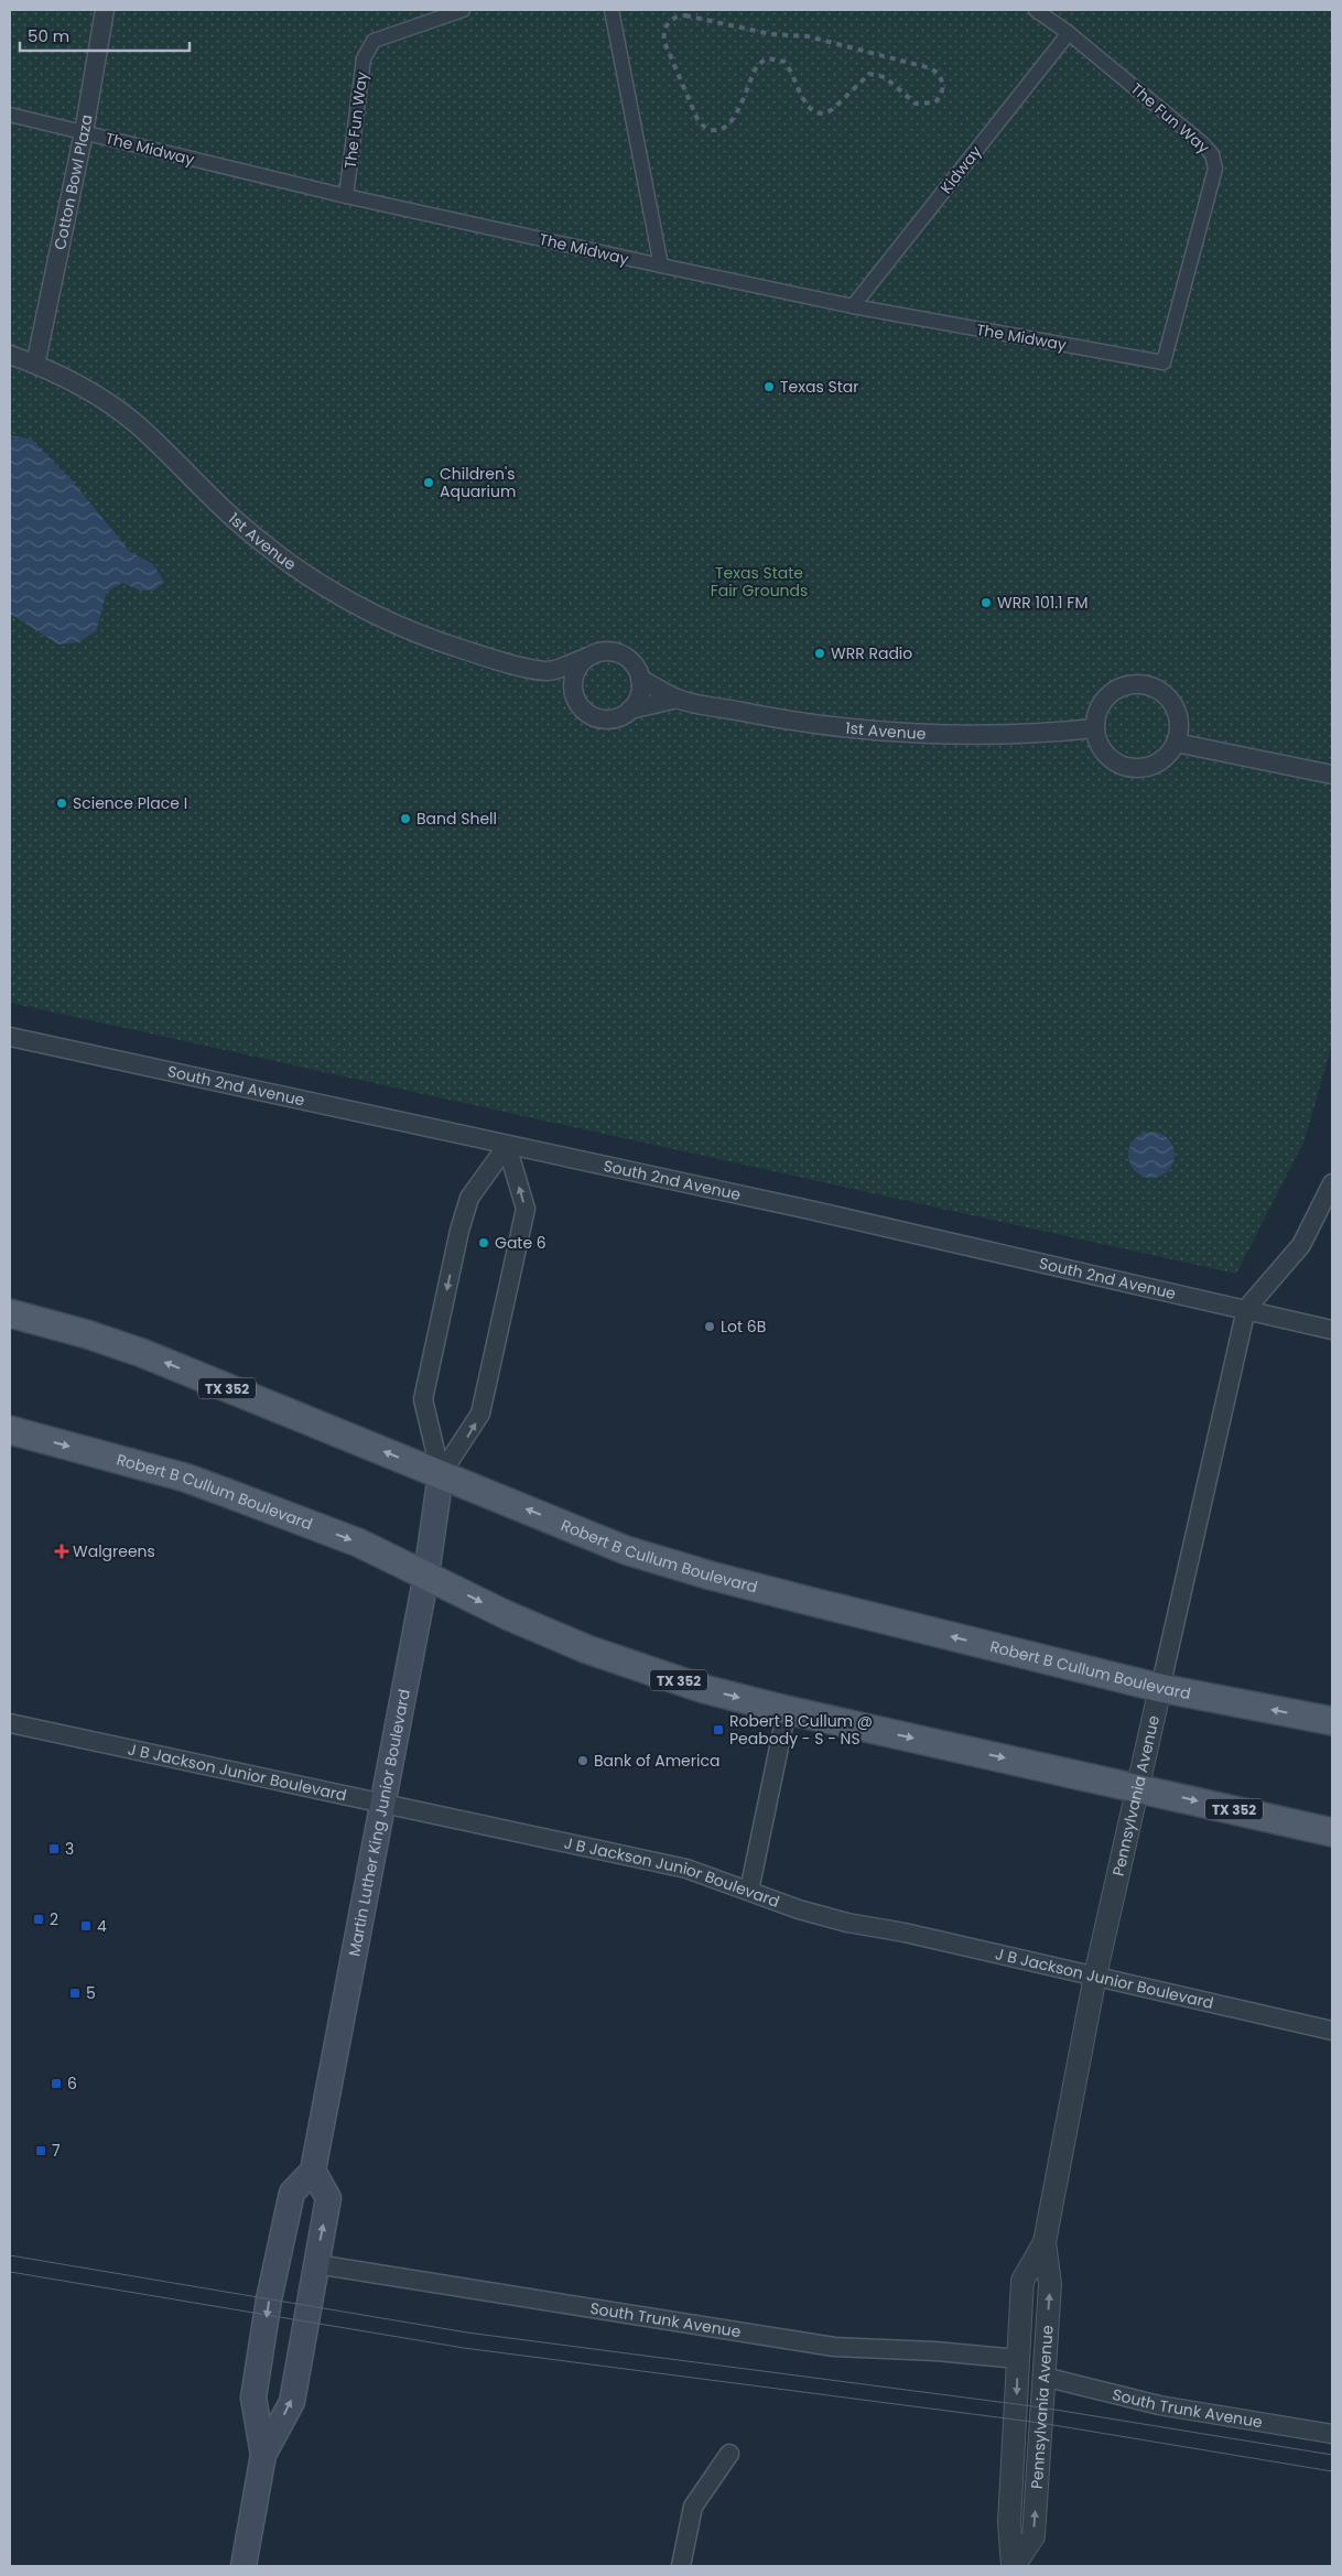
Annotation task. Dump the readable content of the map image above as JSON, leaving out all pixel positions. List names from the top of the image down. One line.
{"streets":{"main road":["TX 352","Robert B Cullum Boulevard","Martin Luther King Junior Boulevard"],"street":["The Fun Way","The Midway","Kidway","Cotton Bowl Plaza","1st Avenue","South 2nd Avenue","J B Jackson Junior Boulevard","Pennsylvania Avenue","South Trunk Avenue"]},"crossings":[["The Fun Way","The Midway"],["The Fun Way","Kidway"],["The Midway","Kidway"],["The Midway","Cotton Bowl Plaza"],["South 2nd Avenue","Pennsylvania Avenue"],["South 2nd Avenue","Martin Luther King Junior Boulevard"],["Robert B Cullum Boulevard","Pennsylvania Avenue"],["Robert B Cullum Boulevard","Martin Luther King Junior Boulevard"],["J B Jackson Junior Boulevard","Pennsylvania Avenue"],["J B Jackson Junior Boulevard","Martin Luther King Junior Boulevard"],["Pennsylvania Avenue","South Trunk Avenue"]],"parks":["Texas State Fair Grounds"],"places":{"other":["Texas Star","Children's Aquarium","WRR 101.1 FM","WRR Radio","Science Place I","Band Shell","Gate 6","Lot 6B","Bank of America"],"health":["Walgreens"],"transit":["Robert B Cullum @ Peabody - S - NS","3","2","4","5","6","7"]},"scale_bar":"50 m"}
